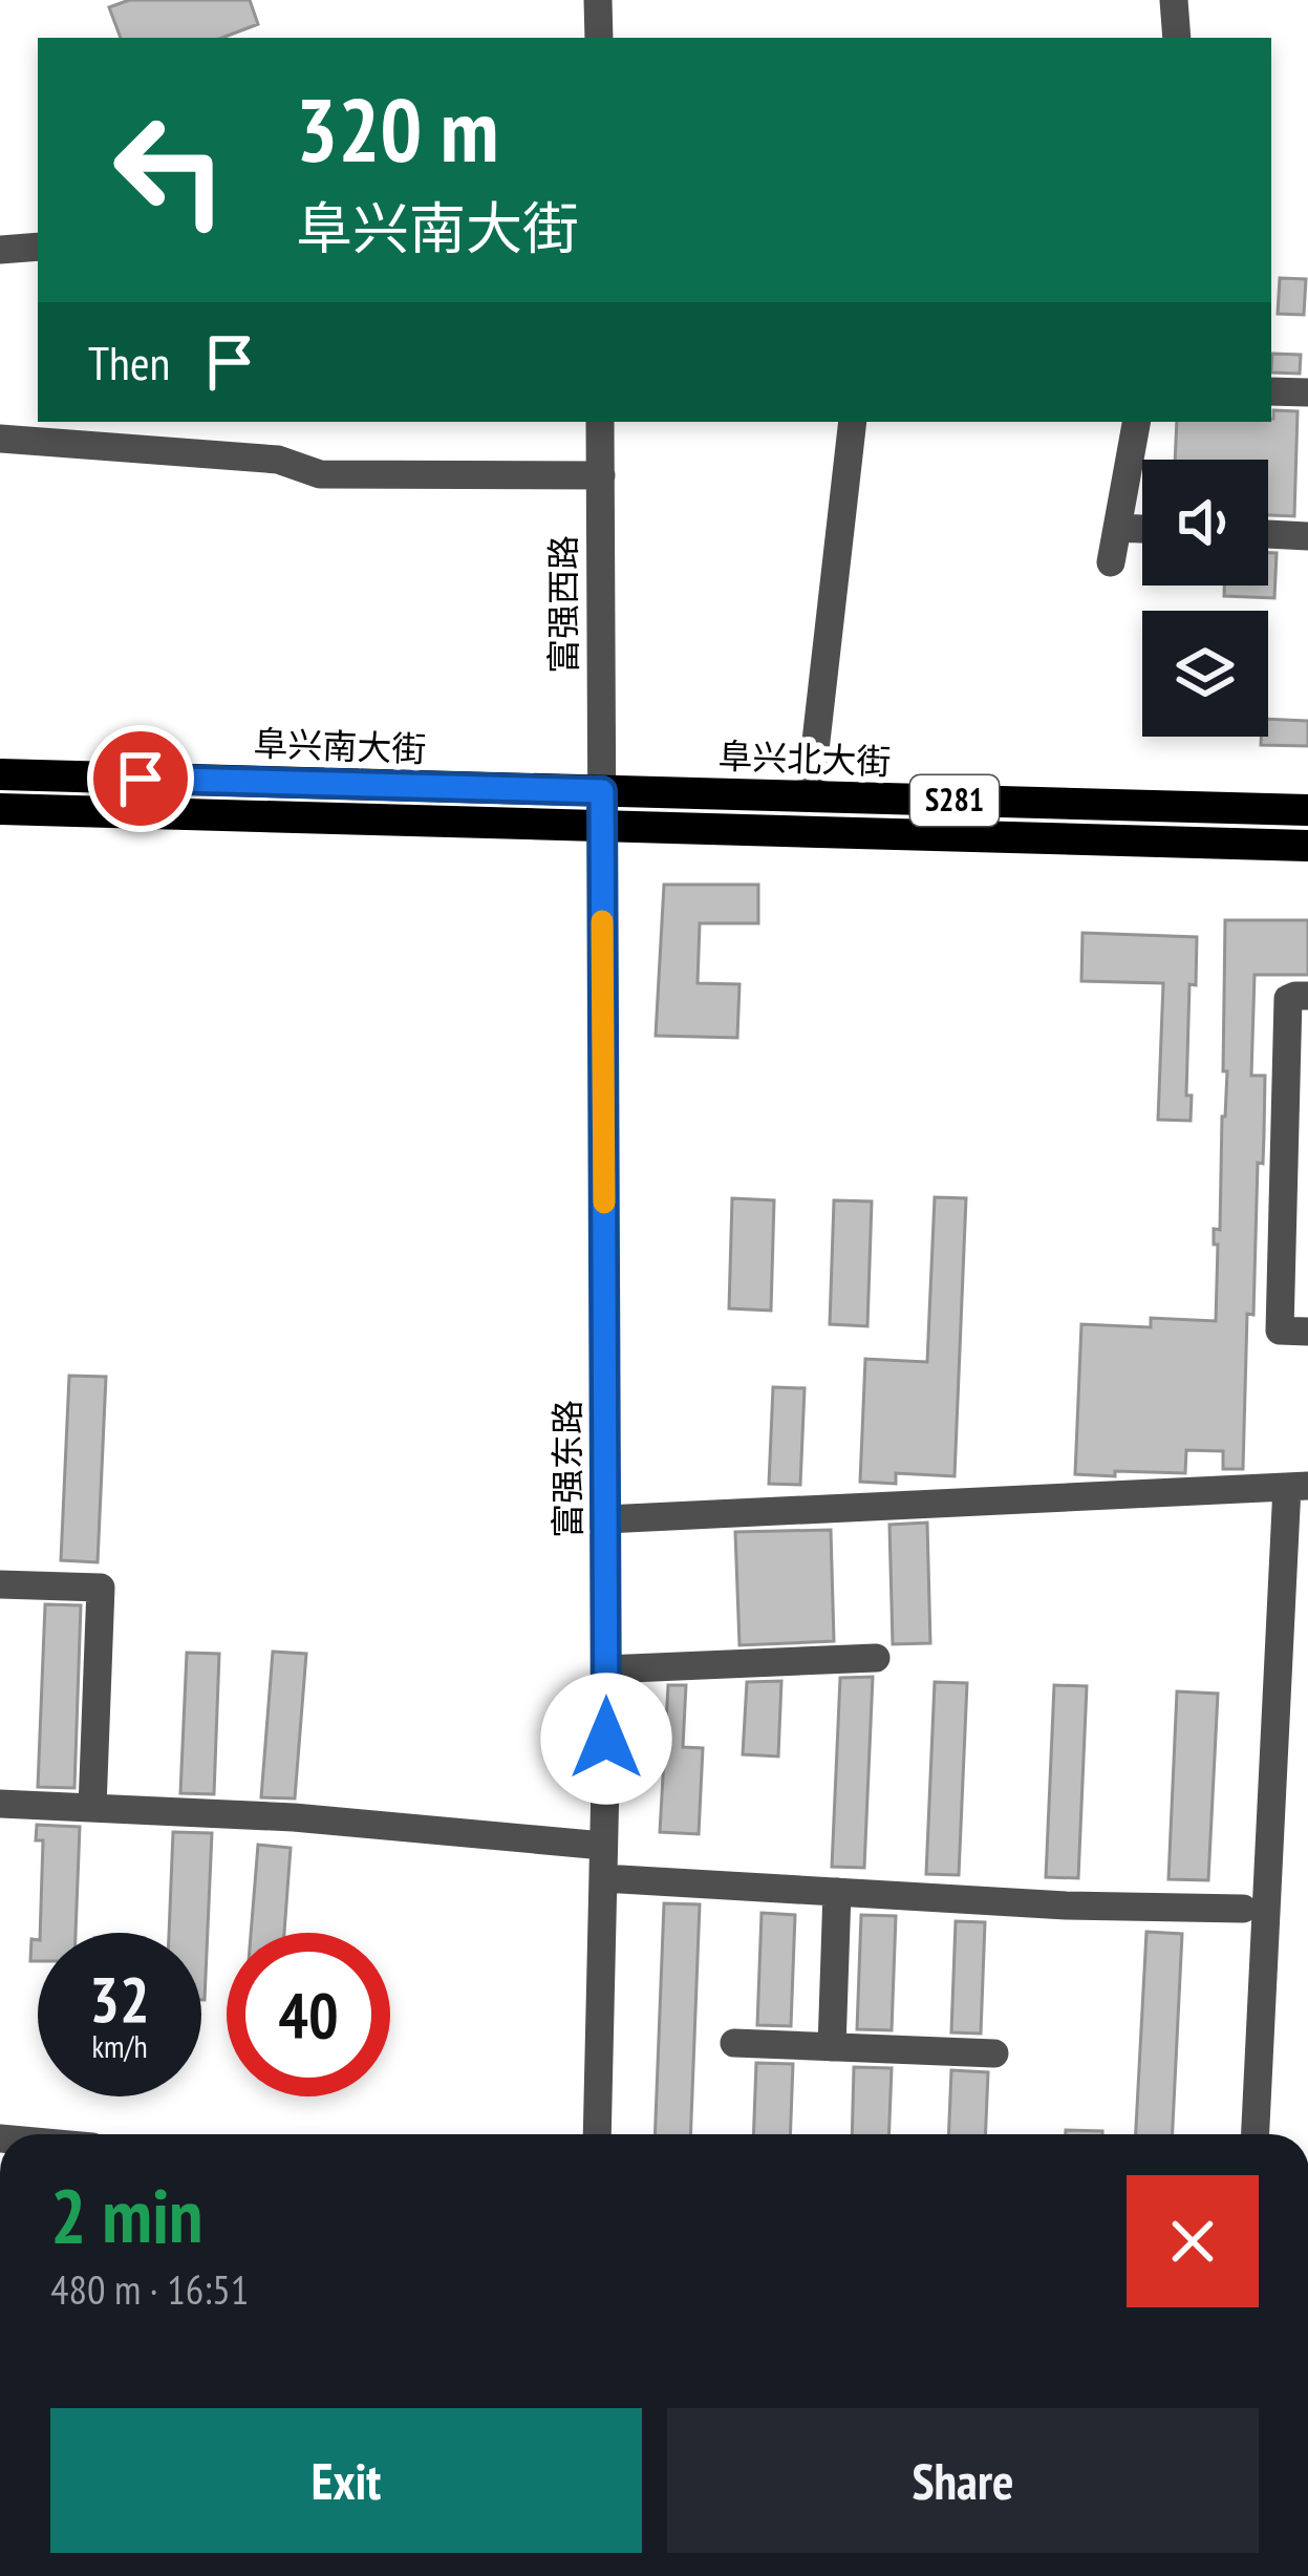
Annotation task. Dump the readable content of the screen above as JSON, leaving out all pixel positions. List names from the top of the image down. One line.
{"streets":{"main road":["阜兴南大街","阜兴北大街","S281"],"street":["富强西路","富强东路"]},"crossings":[["富强西路","阜兴南大街"],["富强西路","阜兴北大街"],["富强西路","富强东路"],["阜兴南大街","阜兴北大街"],["阜兴南大街","富强东路"],["阜兴北大街","富强东路"]],"page":{"turn":["320 m","阜兴南大街"],"then":"Then","speed":"32 km/h","limit":"40","heading":["2 min","480 m · 16:51"],"buttons":["Exit","Share"]}}
